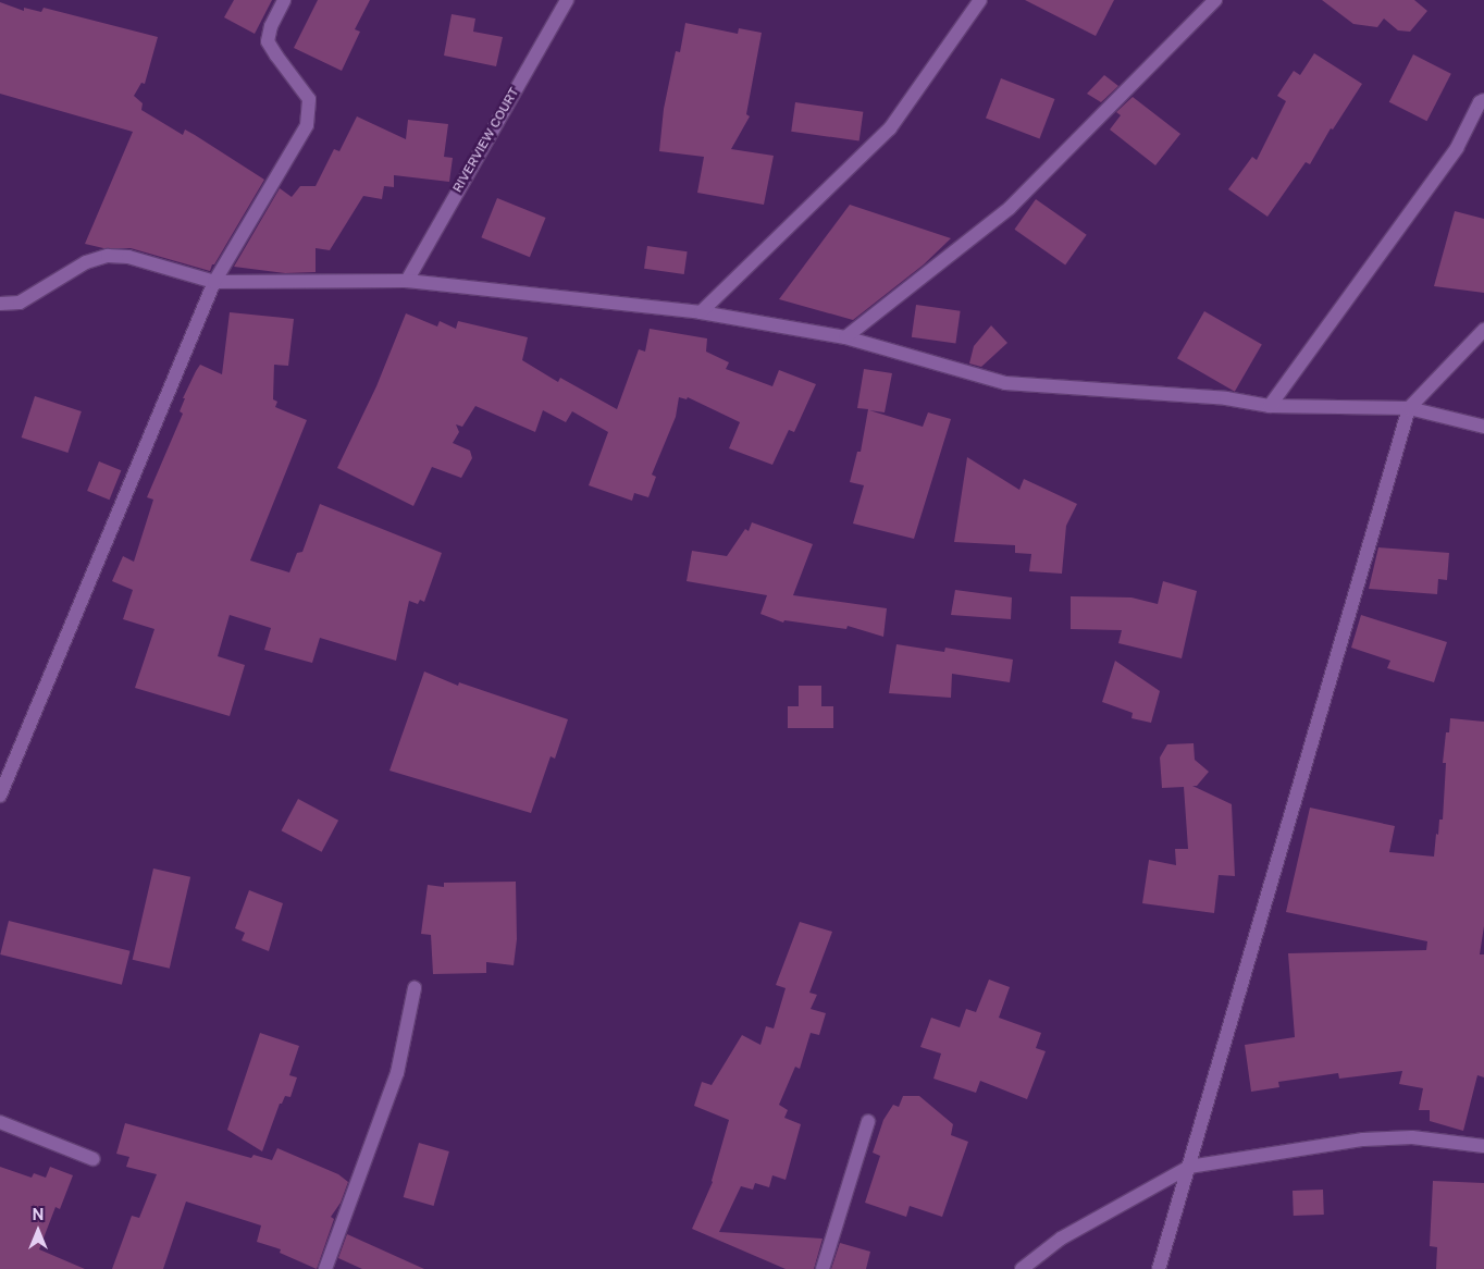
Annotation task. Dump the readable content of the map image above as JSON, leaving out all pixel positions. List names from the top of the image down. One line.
{"streets":{"street":["RIVERVIEW COURT"]},"north":"top"}
